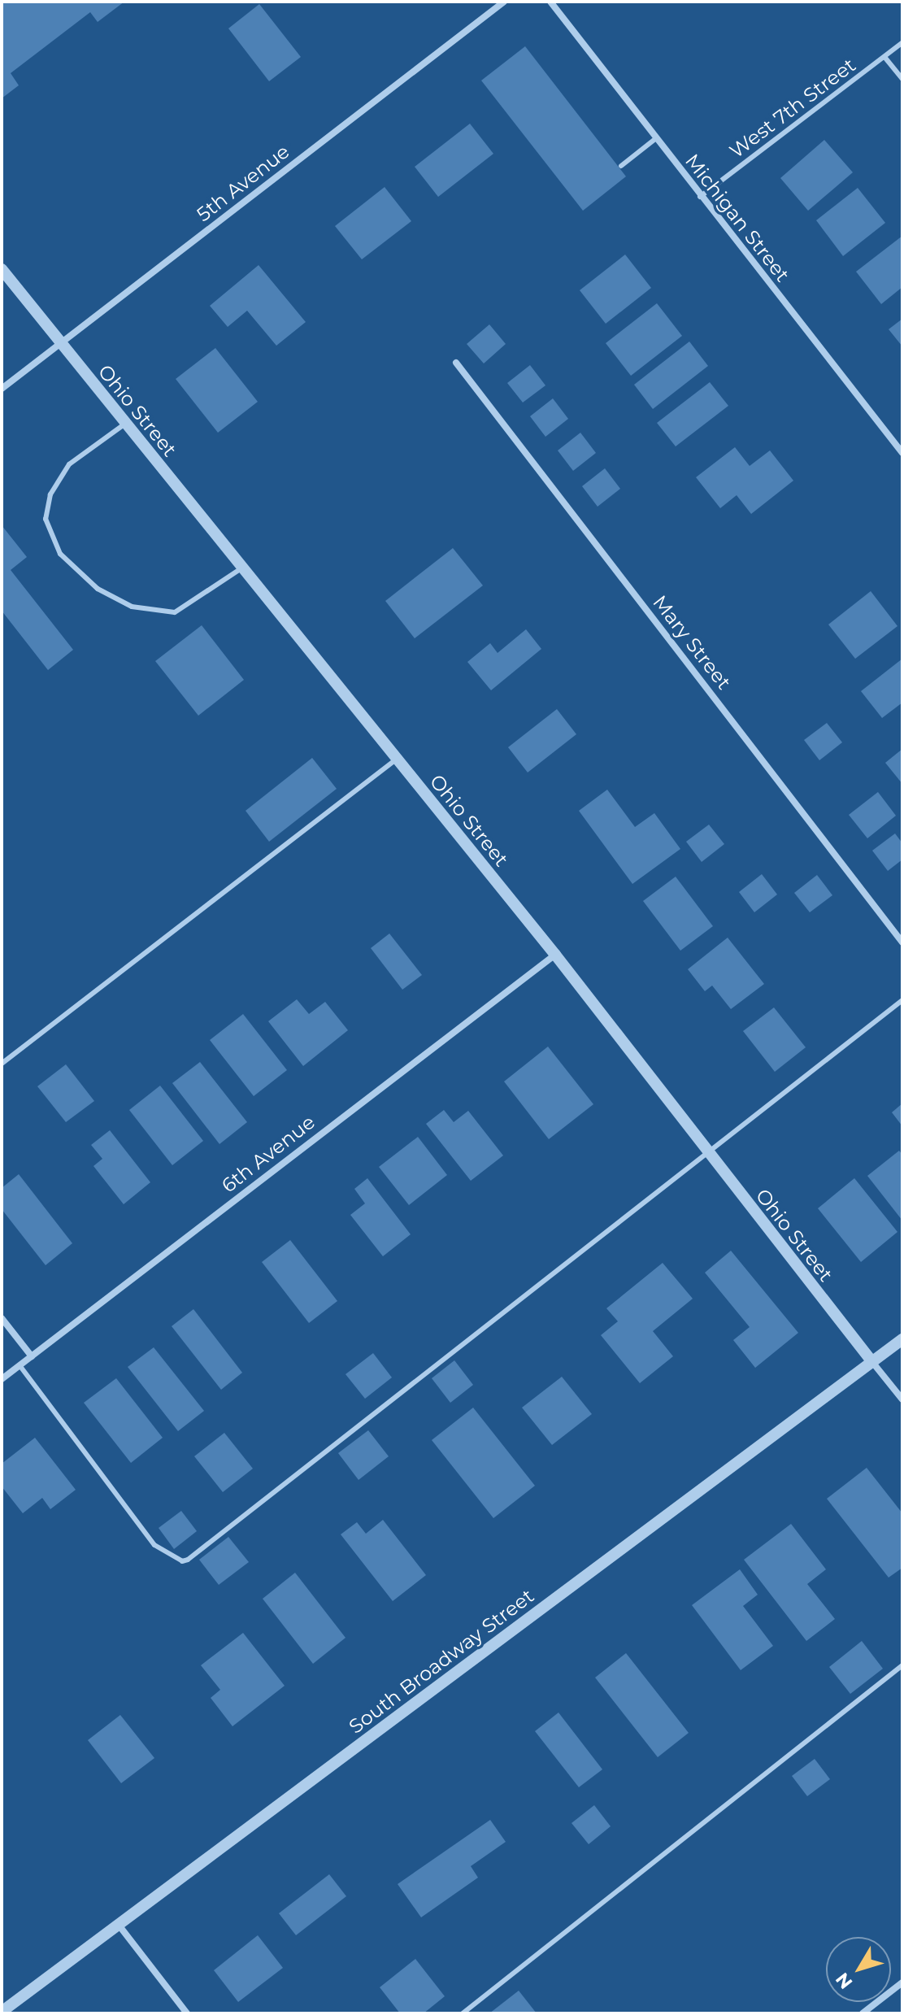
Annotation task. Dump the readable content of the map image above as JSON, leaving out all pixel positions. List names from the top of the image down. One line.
{"streets":{"street":["5th Avenue","Michigan Street","Ohio Street","Mary Street","6th Avenue","South Broadway Street"],"lane":["West 7th Street"]},"crossings":[["West 7th Street","Michigan Street"],["5th Avenue","Ohio Street"],["Ohio Street","6th Avenue"],["Ohio Street","South Broadway Street"]],"north":"bottom left"}
